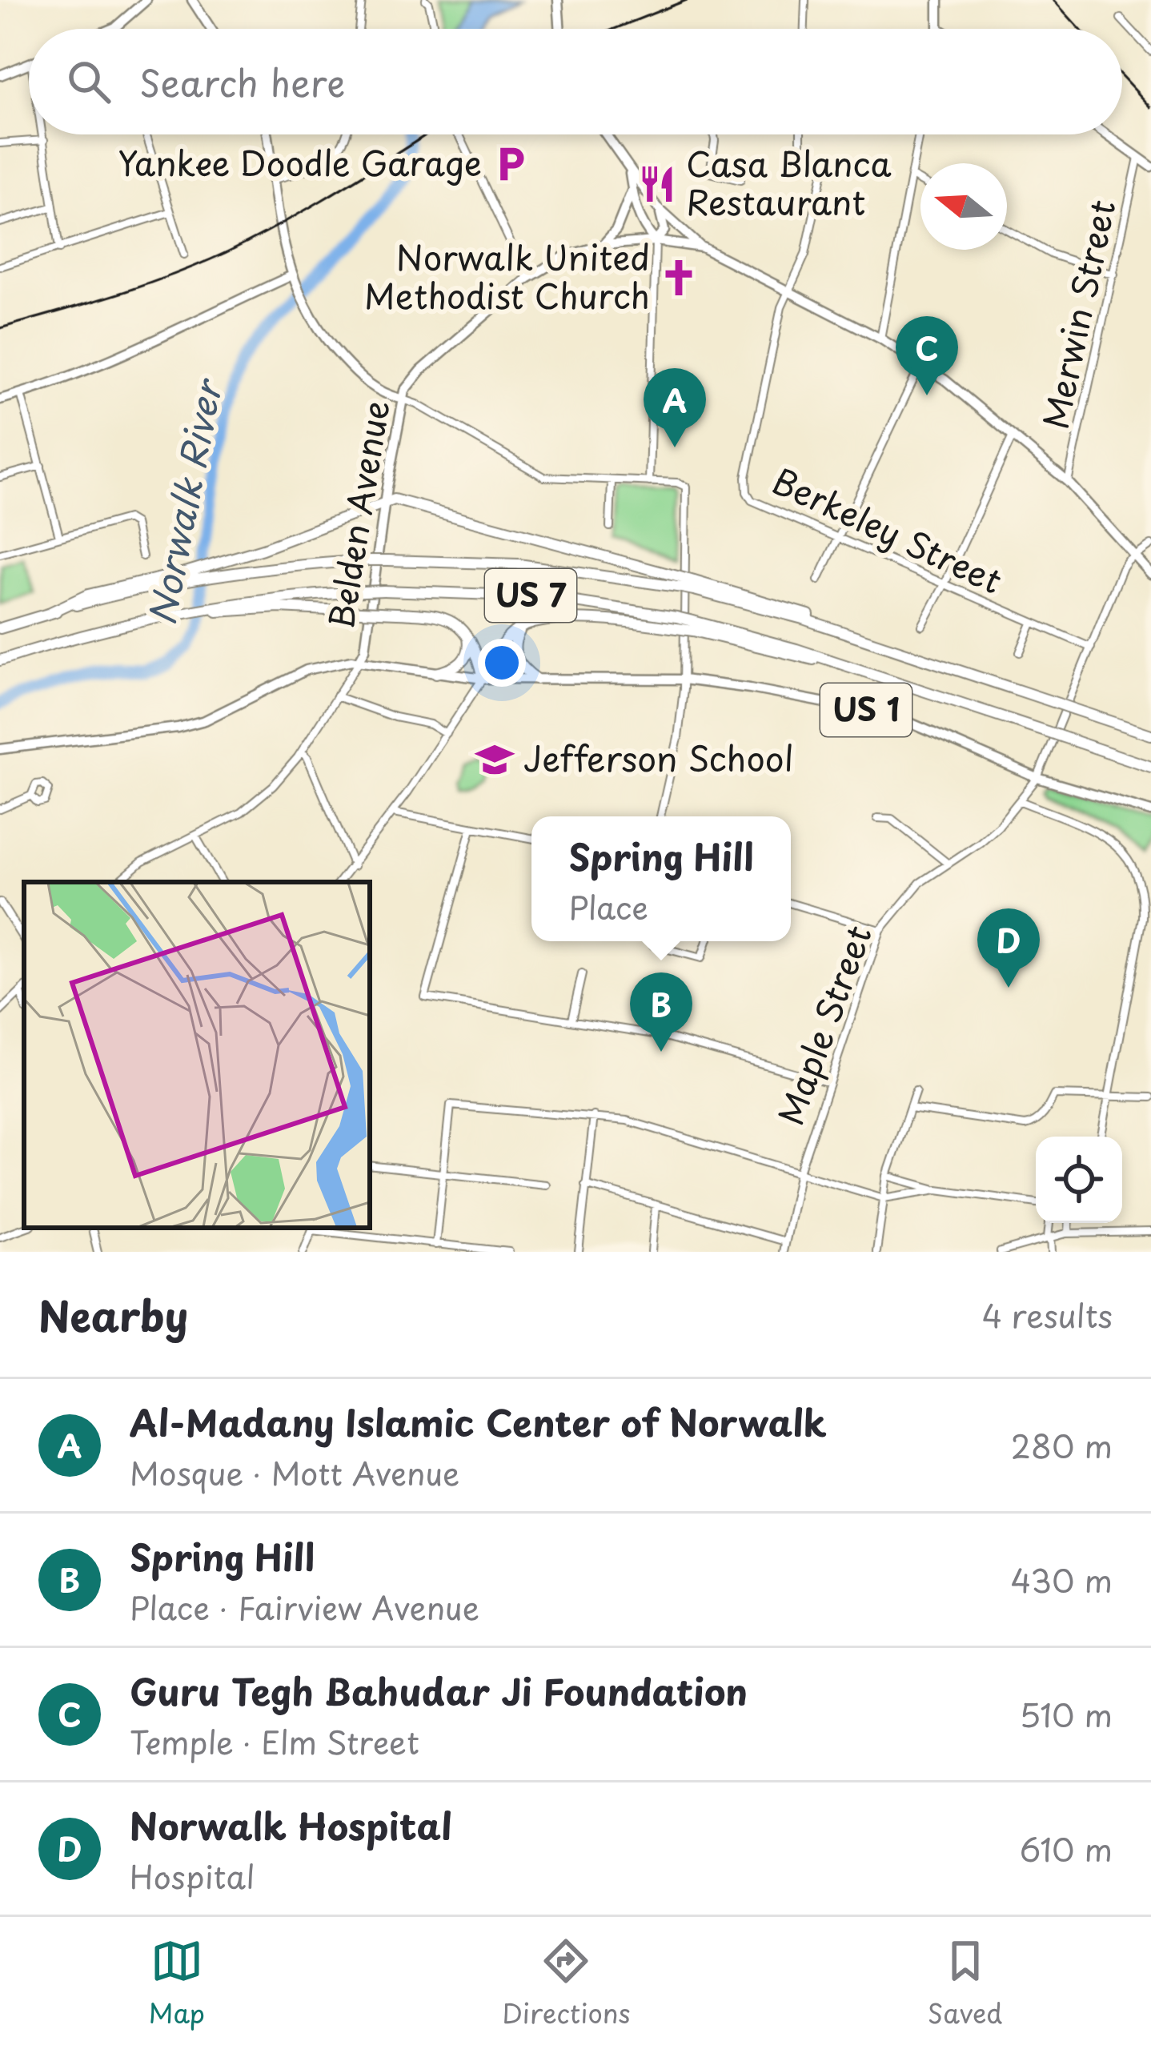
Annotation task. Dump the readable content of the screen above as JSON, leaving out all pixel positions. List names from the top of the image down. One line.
{"streets":{"highway":["US 7"],"main road":["Belden Avenue","US 1"],"street":["Merwin Street","Berkeley Street","Maple Street"]},"crossings":[["Belden Avenue","US 1"],["Berkeley Street","Maple Street"],["US 1","Maple Street"]],"water":["Norwalk River"],"places":{"parking":["Yankee Doodle Garage"],"restaurant":["Casa Blanca Restaurant"],"church":["Norwalk United Methodist Church"],"school or university":["Jefferson School"]},"north":"left","page":{"search":"Search here","pins":["C","A","D","B"],"popup":["Spring Hill","Place"],"heading":["Nearby","4 results"],"list":[{"mark":"A","name":"Al-Madany Islamic Center of Norwalk","note":"Mosque · Mott Avenue","value":"280 m"},{"mark":"B","name":"Spring Hill","note":"Place · Fairview Avenue","value":"430 m"},{"mark":"C","name":"Guru Tegh Bahudar Ji Foundation","note":"Temple · Elm Street","value":"510 m"},{"mark":"D","name":"Norwalk Hospital","note":"Hospital","value":"610 m"}],"nav":["Map","Directions","Saved"]}}
